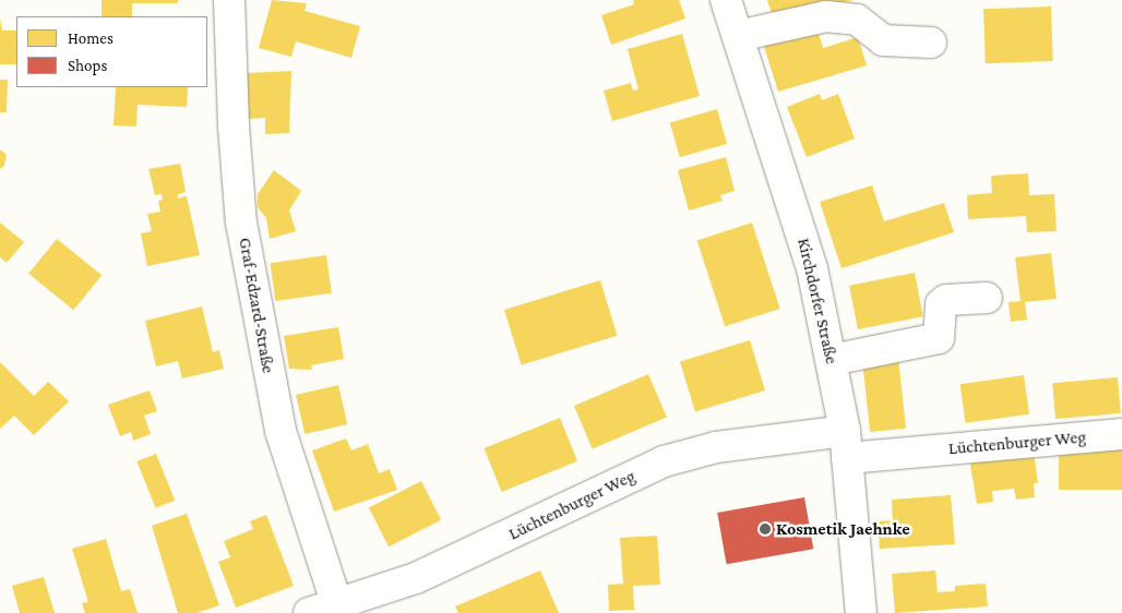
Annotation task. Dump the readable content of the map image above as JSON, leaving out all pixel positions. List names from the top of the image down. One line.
{"streets":{"street":["Kirchdorfer Straße","Graf-Edzard-Straße","Lüchtenburger Weg"]},"crossings":[["Kirchdorfer Straße","Lüchtenburger Weg"],["Graf-Edzard-Straße","Lüchtenburger Weg"]],"places":["Kosmetik Jaehnke"],"legend":["Homes","Shops"]}
